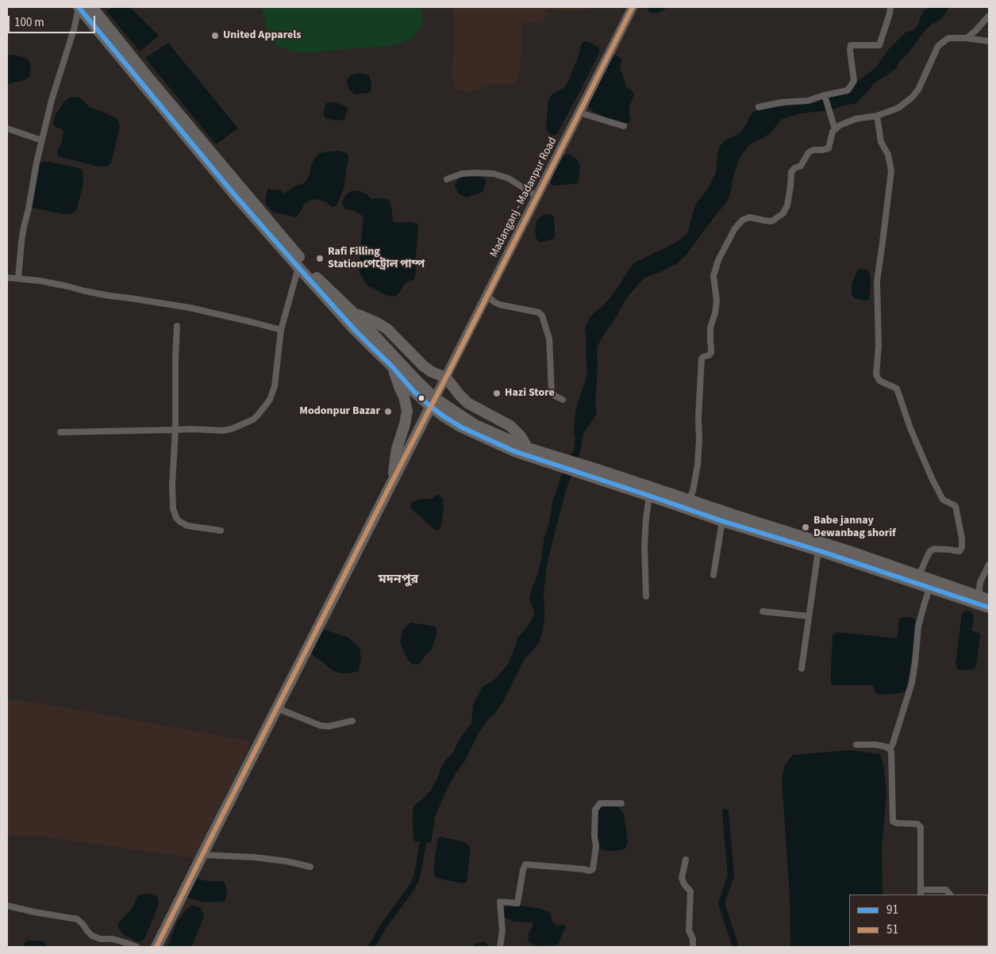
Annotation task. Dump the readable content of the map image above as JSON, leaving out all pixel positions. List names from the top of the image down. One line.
{"streets":{"main road":["Madanganj - Madanpur Road"]},"districts":["মদনপুর"],"places":["United Apparels","Rafi Filling Stationপেট্রোল পাম্প","Hazi Store","Modonpur Bazar","Babe jannay Dewanbag shorif"],"lines":["transit line 91","transit line 51"],"legend":["91","51"],"scale_bar":"100 m"}
